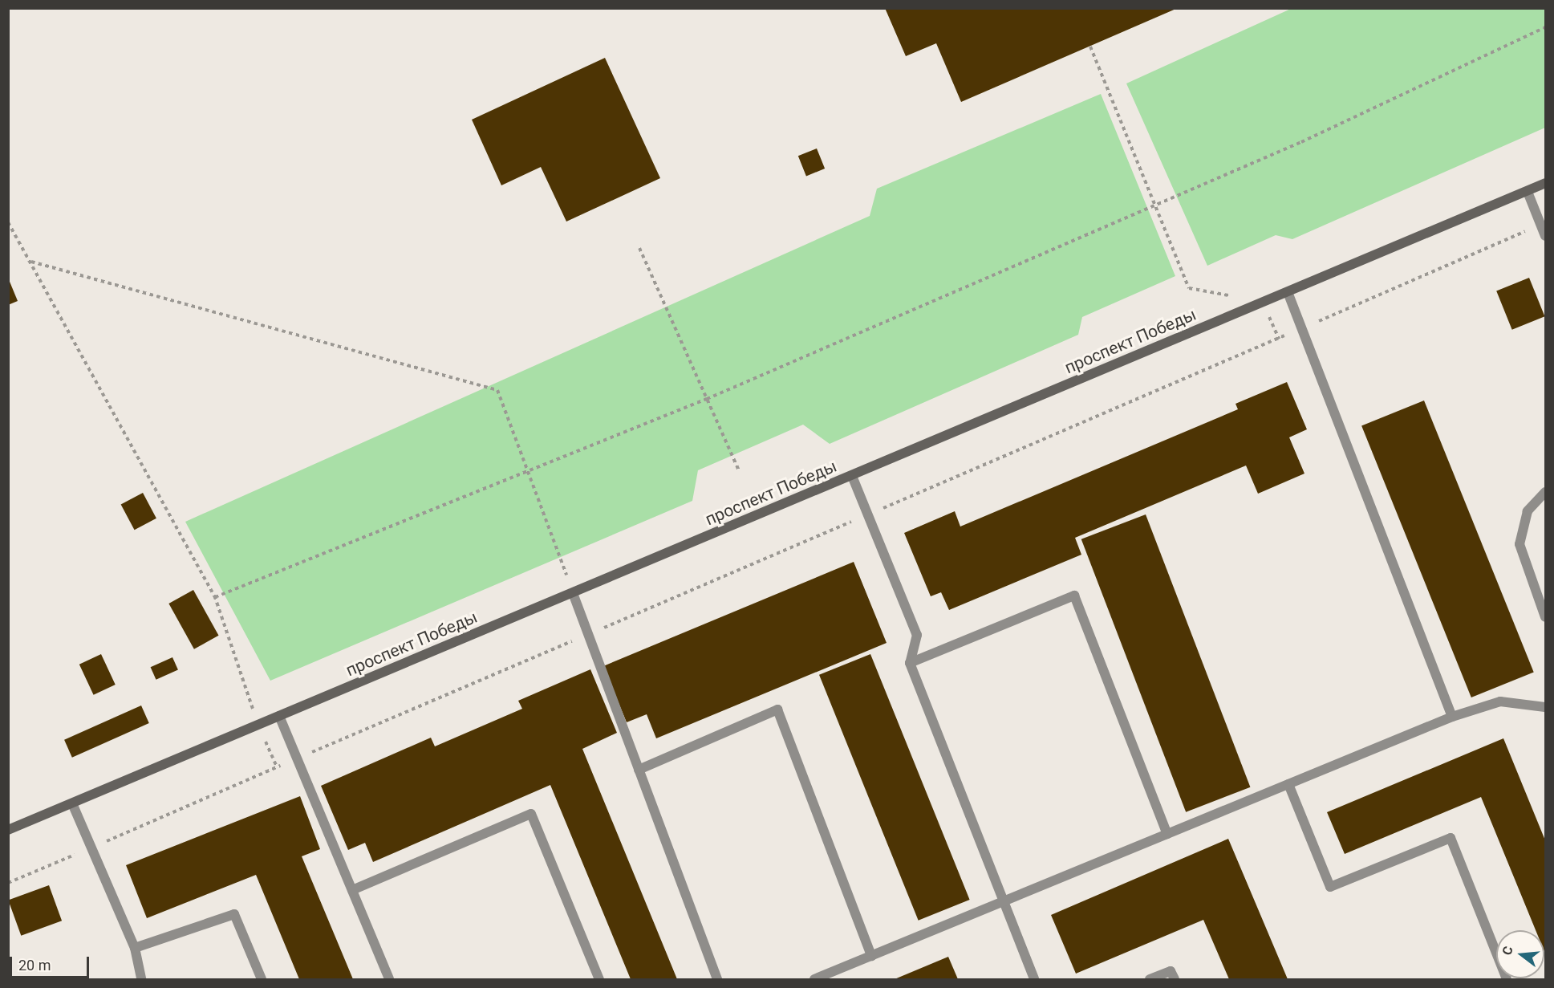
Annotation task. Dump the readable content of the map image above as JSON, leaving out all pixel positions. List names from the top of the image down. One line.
{"streets":{"main road":["проспект Победы"]},"scale_bar":"20 m","north":"left"}
